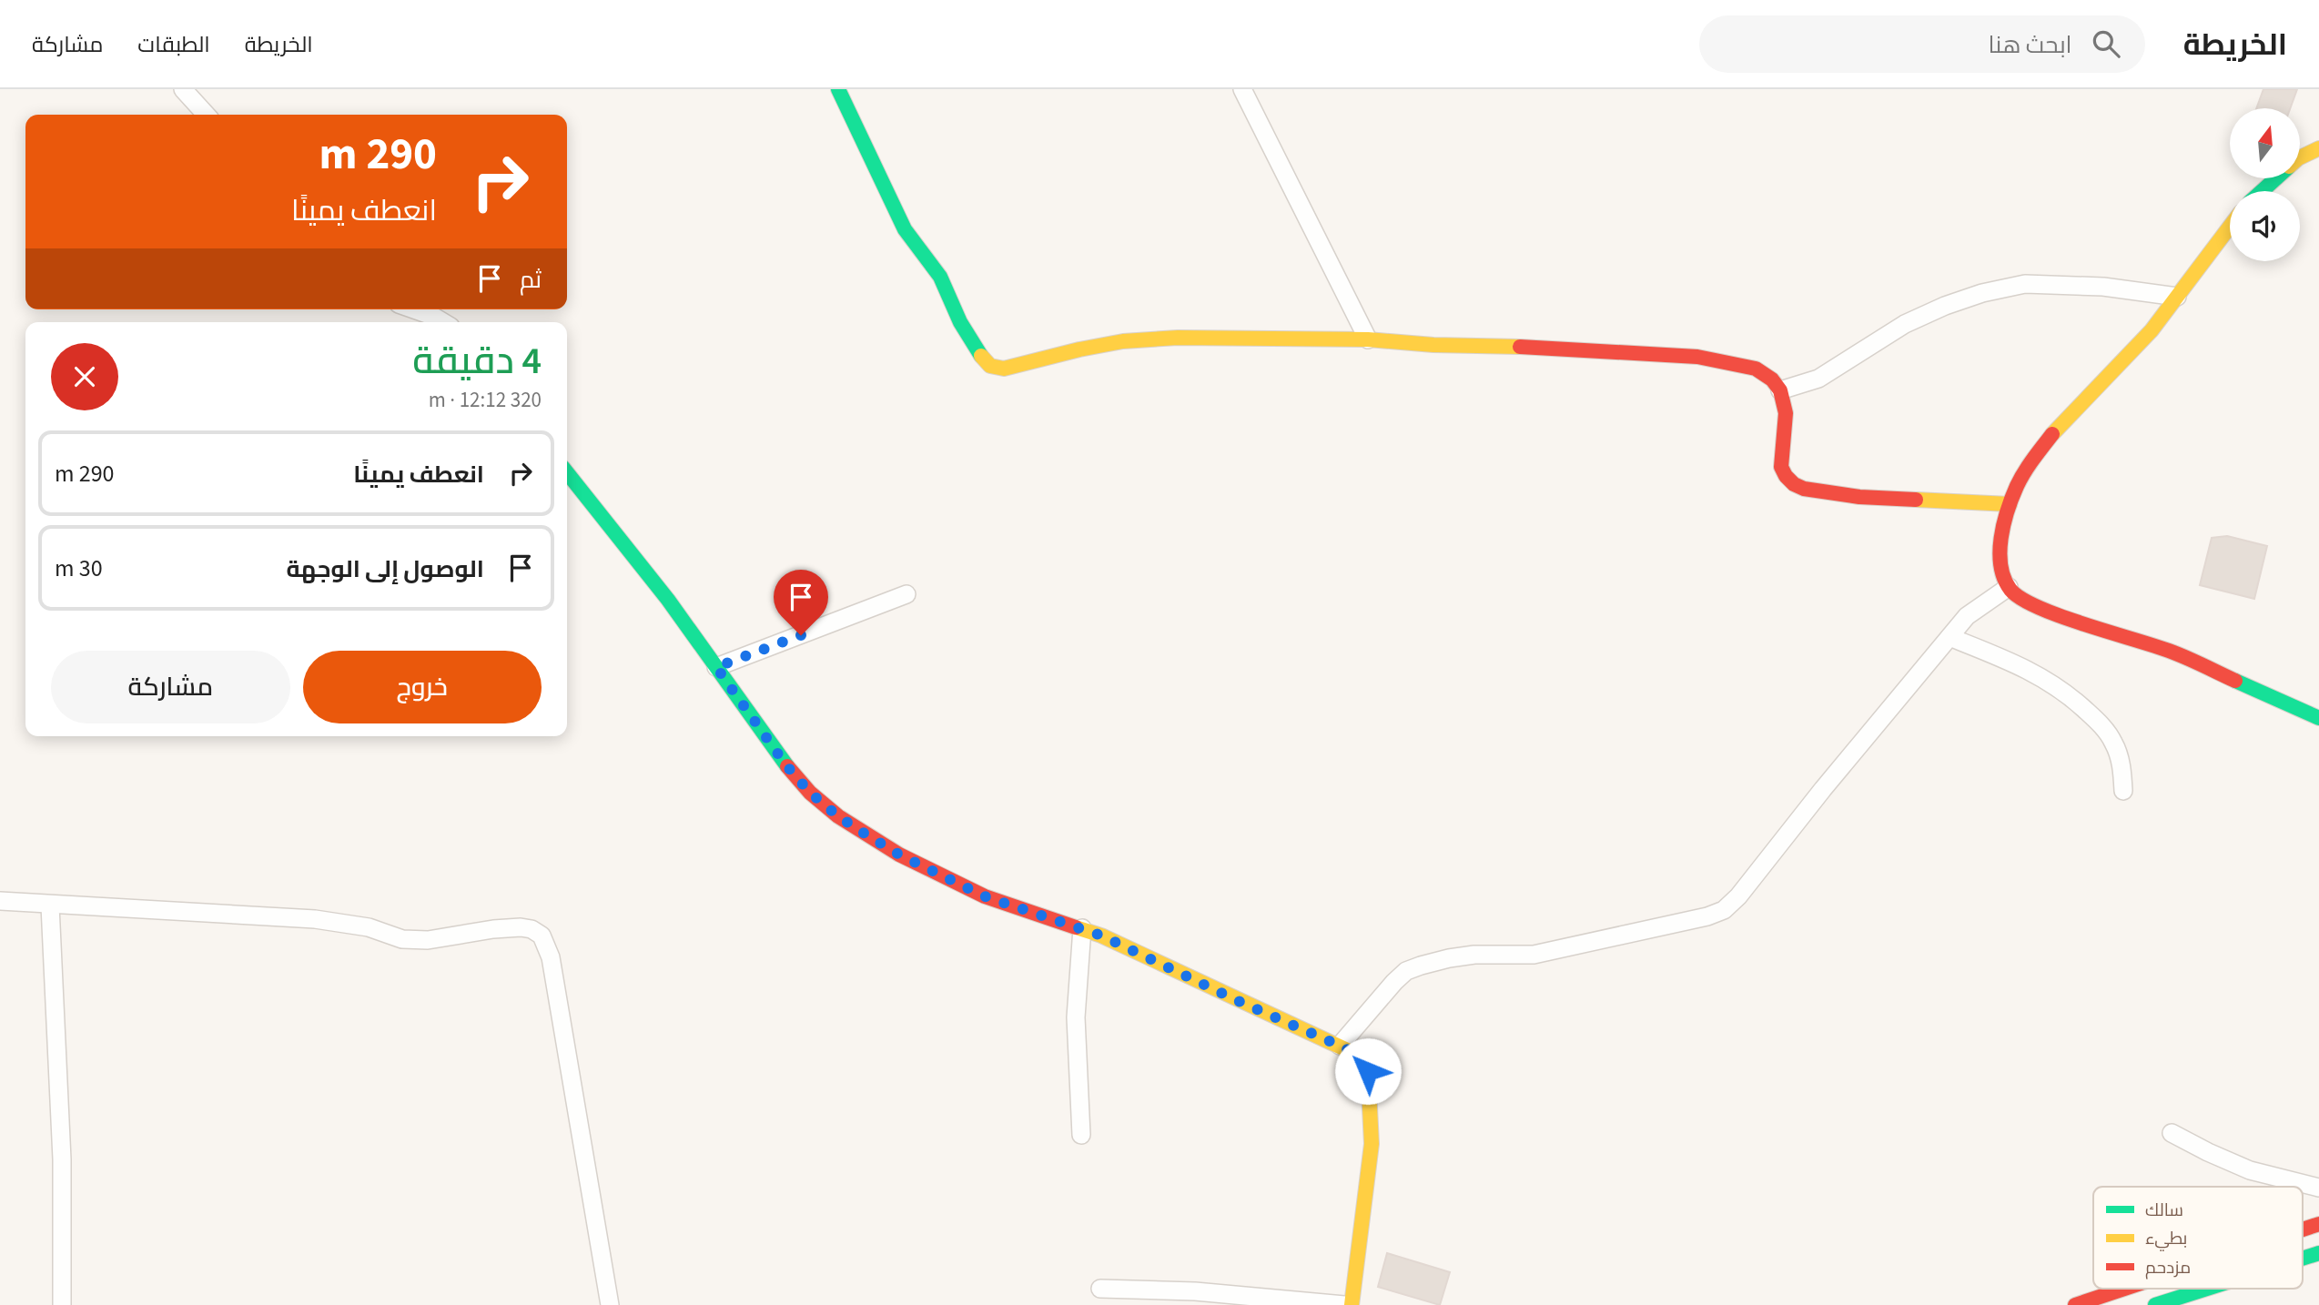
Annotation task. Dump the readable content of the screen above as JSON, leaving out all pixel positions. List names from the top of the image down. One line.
{"legend":["سالك","بطيء","مزدحم"],"north":"top","page":{"header":"الخريطة","search":"ابحث هنا","nav":["الخريطة","الطبقات","مشاركة"],"turn":["290 m","انعطف يمينًا"],"then":"ثم","heading":["4 دقيقة","320 m · 12:12"],"list":[{"name":"انعطف يمينًا","value":"290 m"},{"name":"الوصول إلى الوجهة","value":"30 m"}],"buttons":["خروج","مشاركة"]}}
